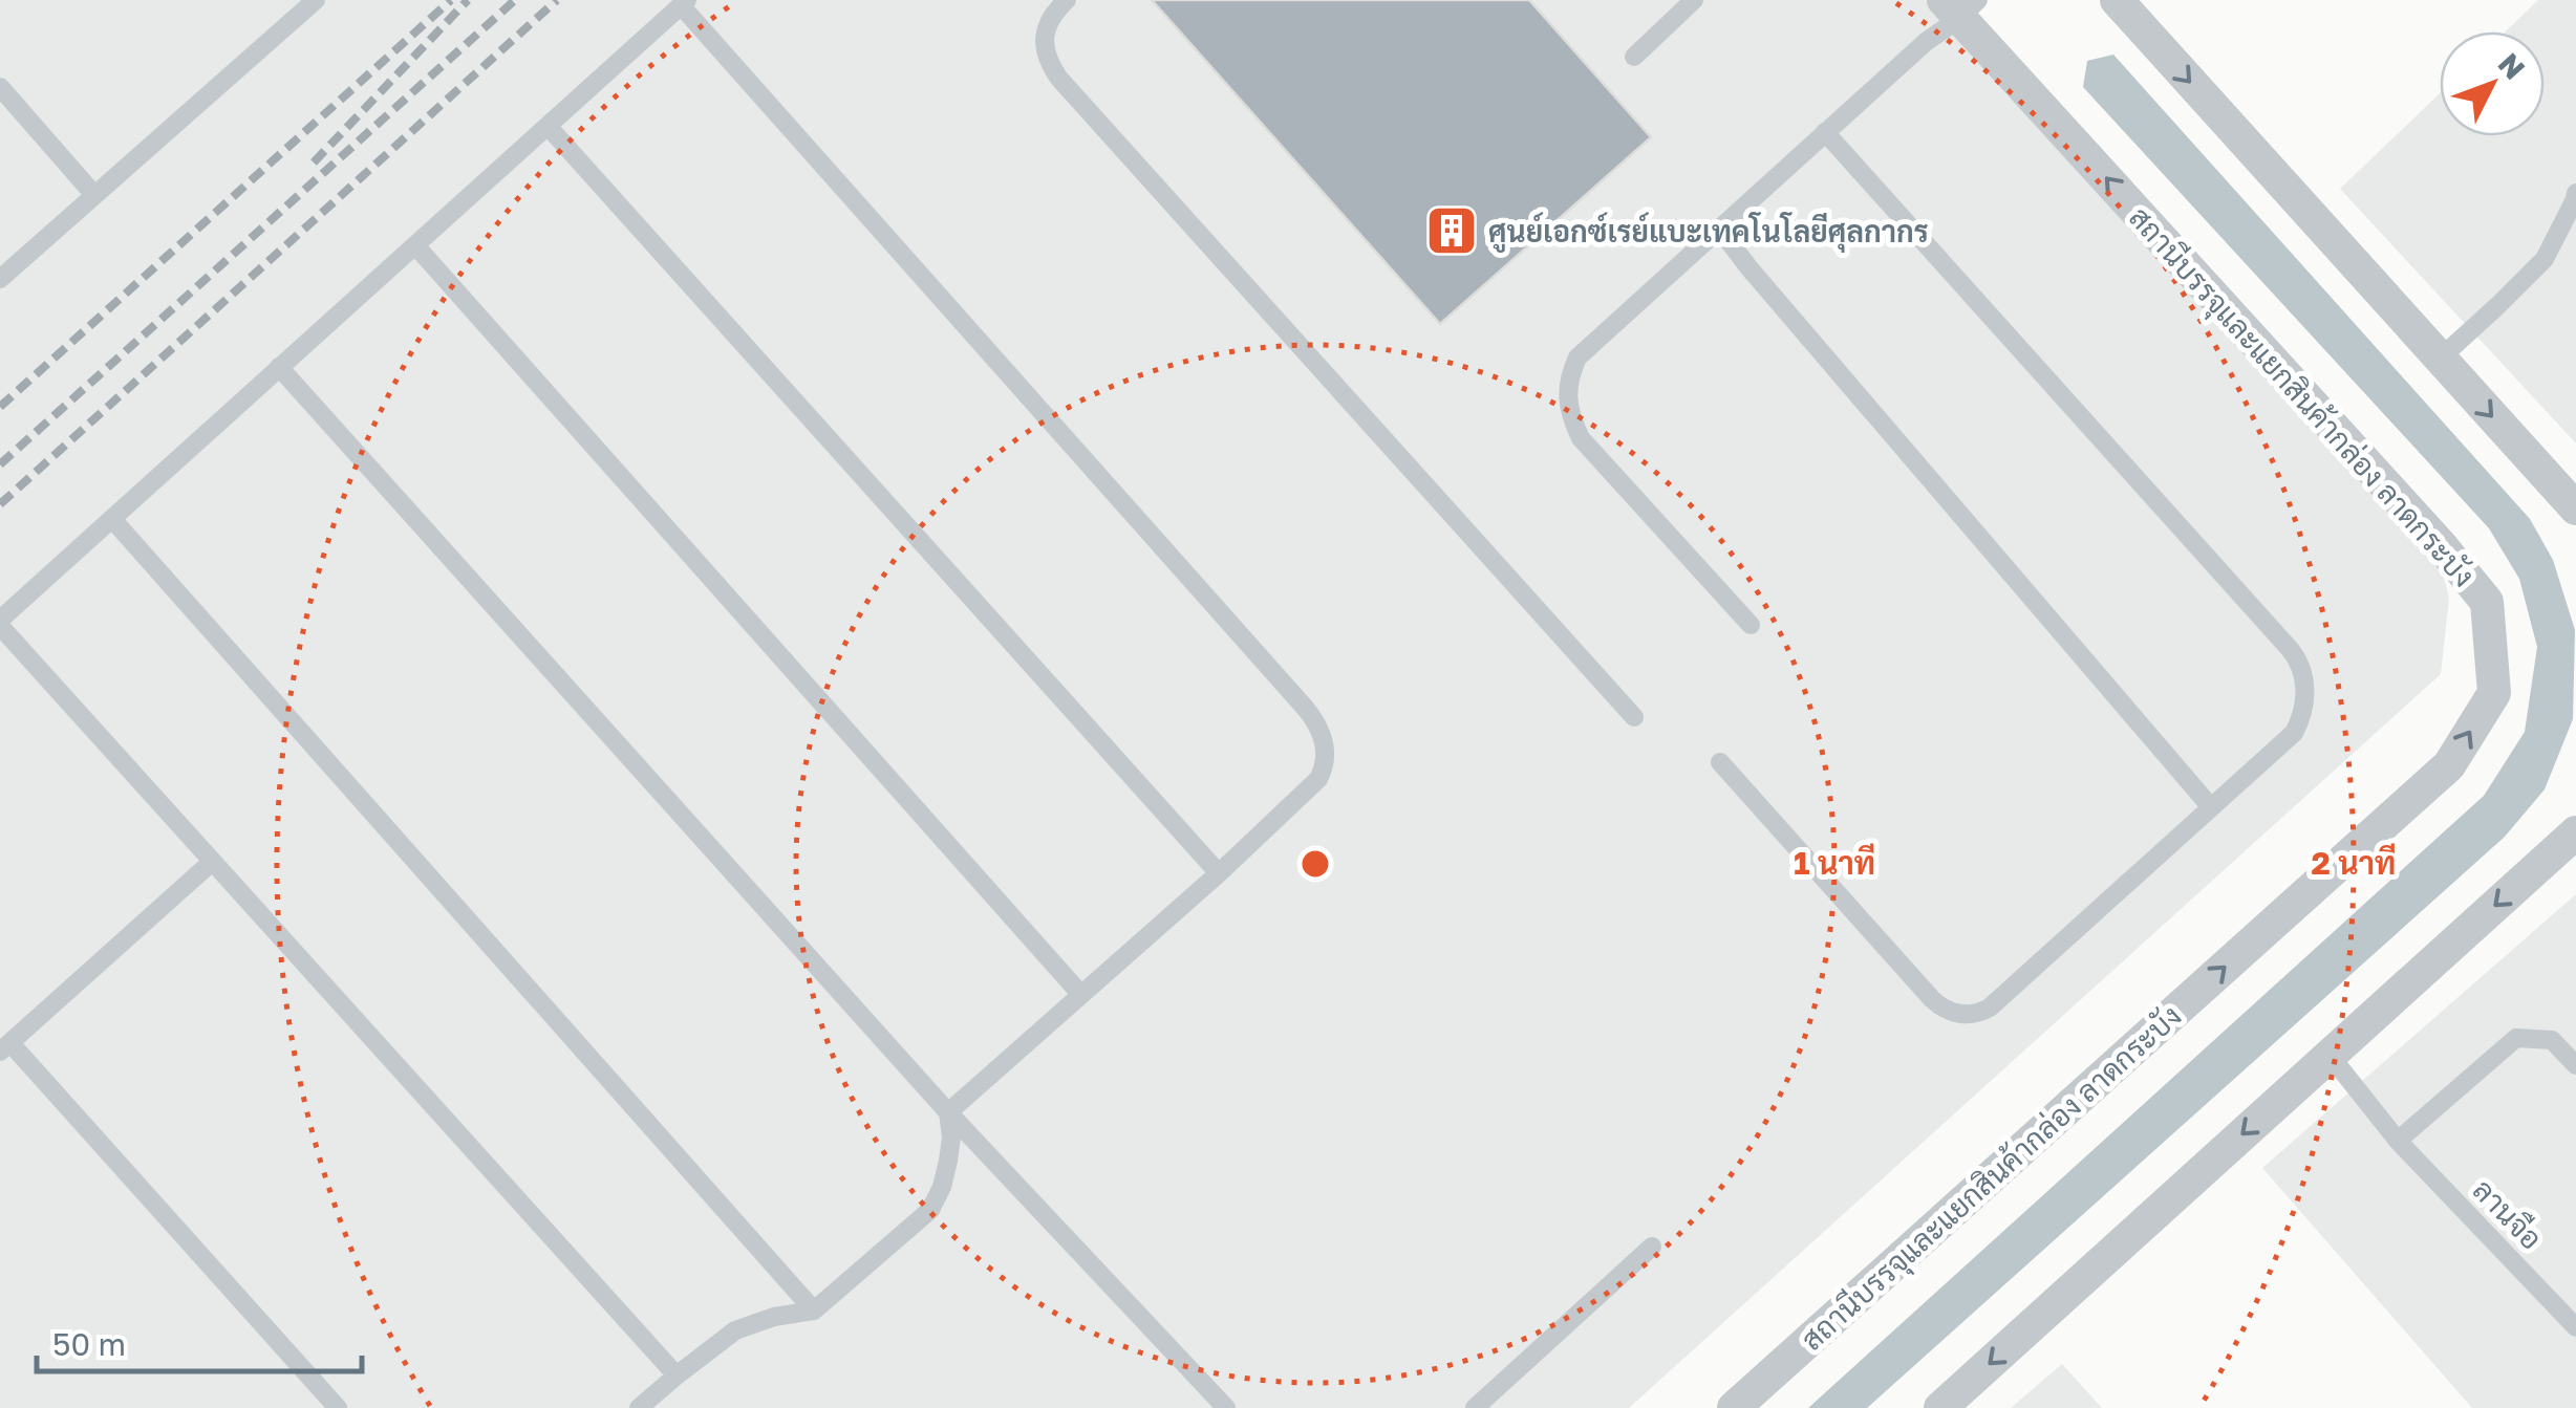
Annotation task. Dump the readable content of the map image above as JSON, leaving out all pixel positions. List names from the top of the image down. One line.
{"streets":{"street":["สถานีบรรจุและแยกสินค้ากล่อง ลาดกระบัง"],"lane":["ลานจือ"]},"places":{"building":["ศูนย์เอกซ์เรย์แบะเทคโนโลยีศุลกากร"]},"scale_bar":"50 m","north":"top right","rings":["1 นาที","2 นาที"]}
